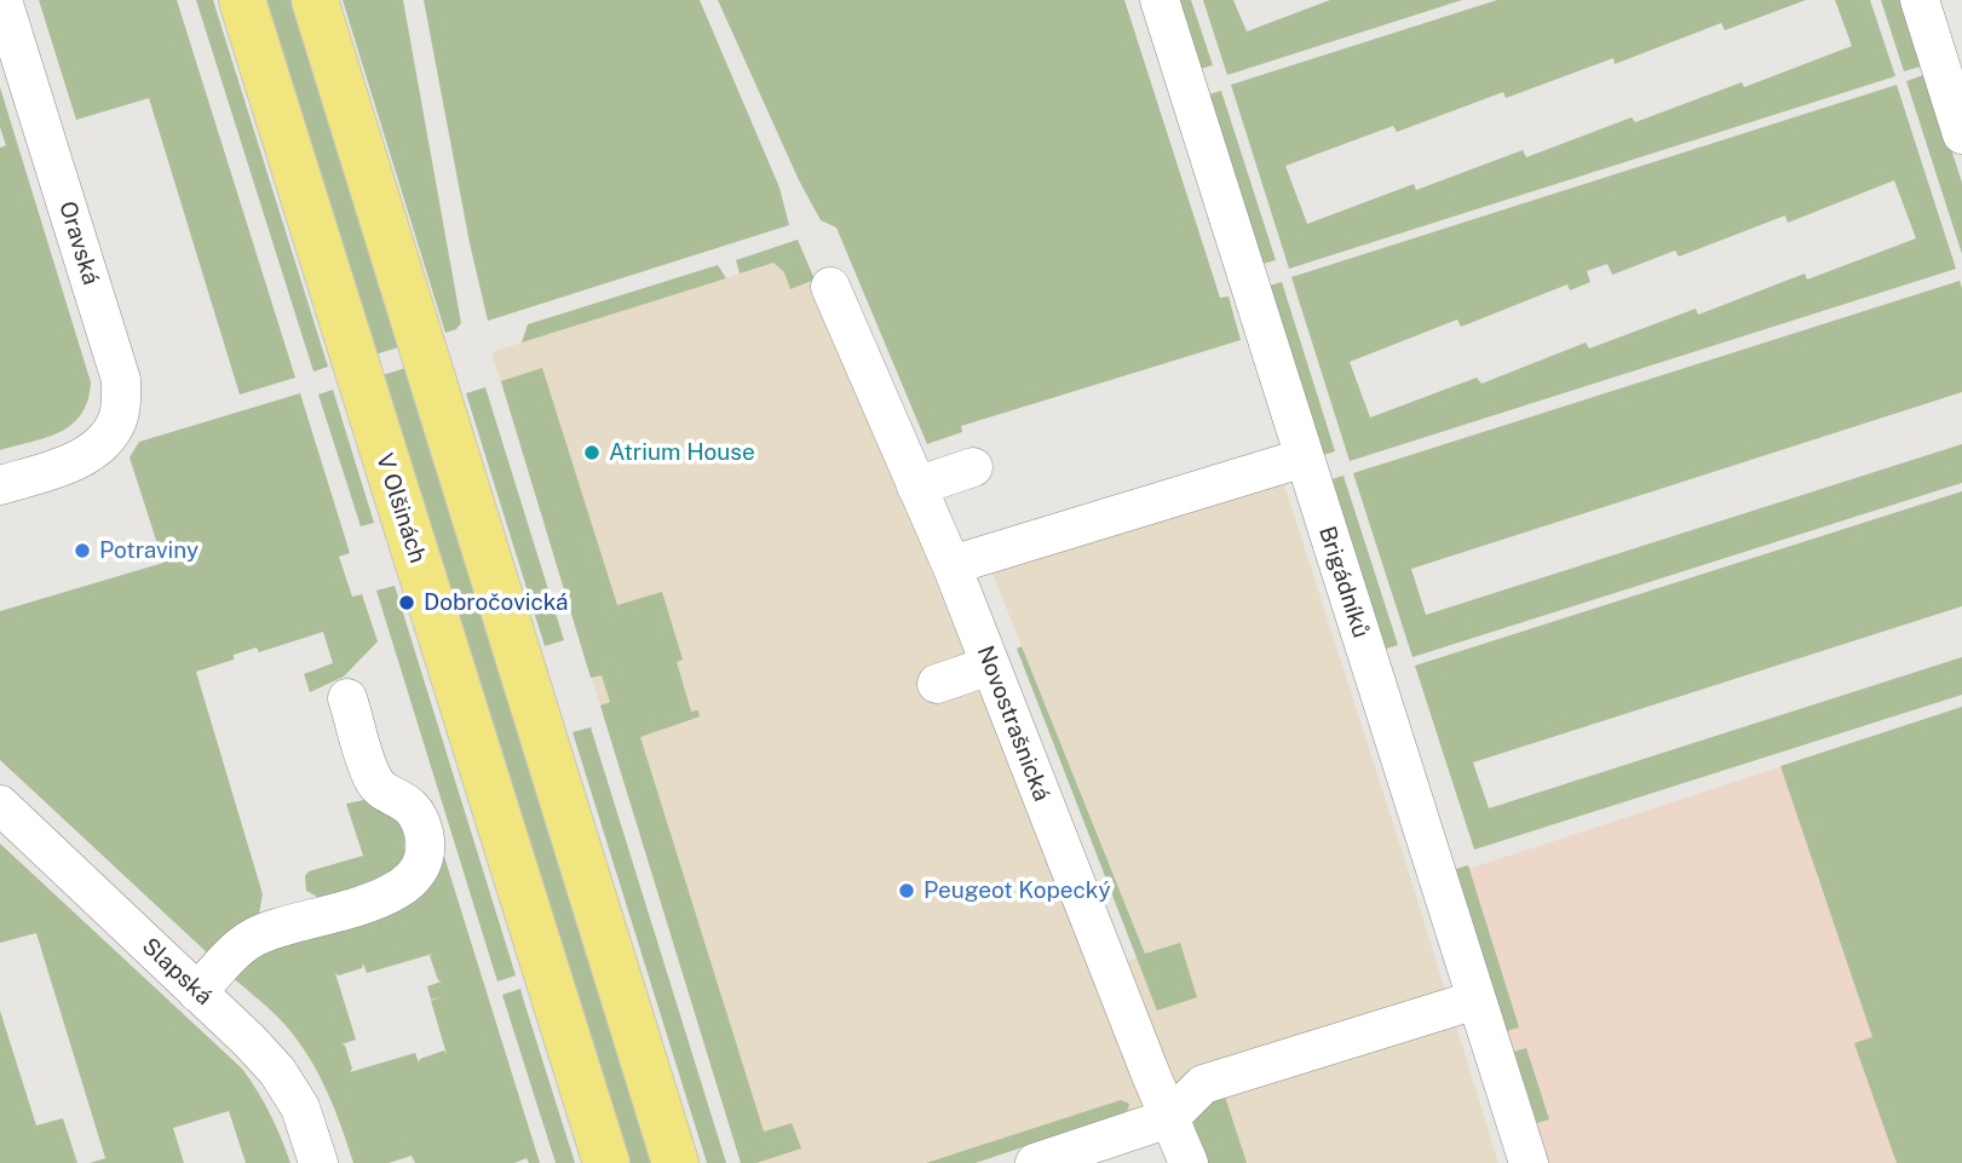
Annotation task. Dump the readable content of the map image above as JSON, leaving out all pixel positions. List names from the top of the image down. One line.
{"streets":{"main road":["V Olšinách"],"street":["Oravská","Brigádníků","Novostrašnická","Slapská"]},"places":["Atrium House","Potraviny","Dobročovická","Peugeot Kopecký"]}
